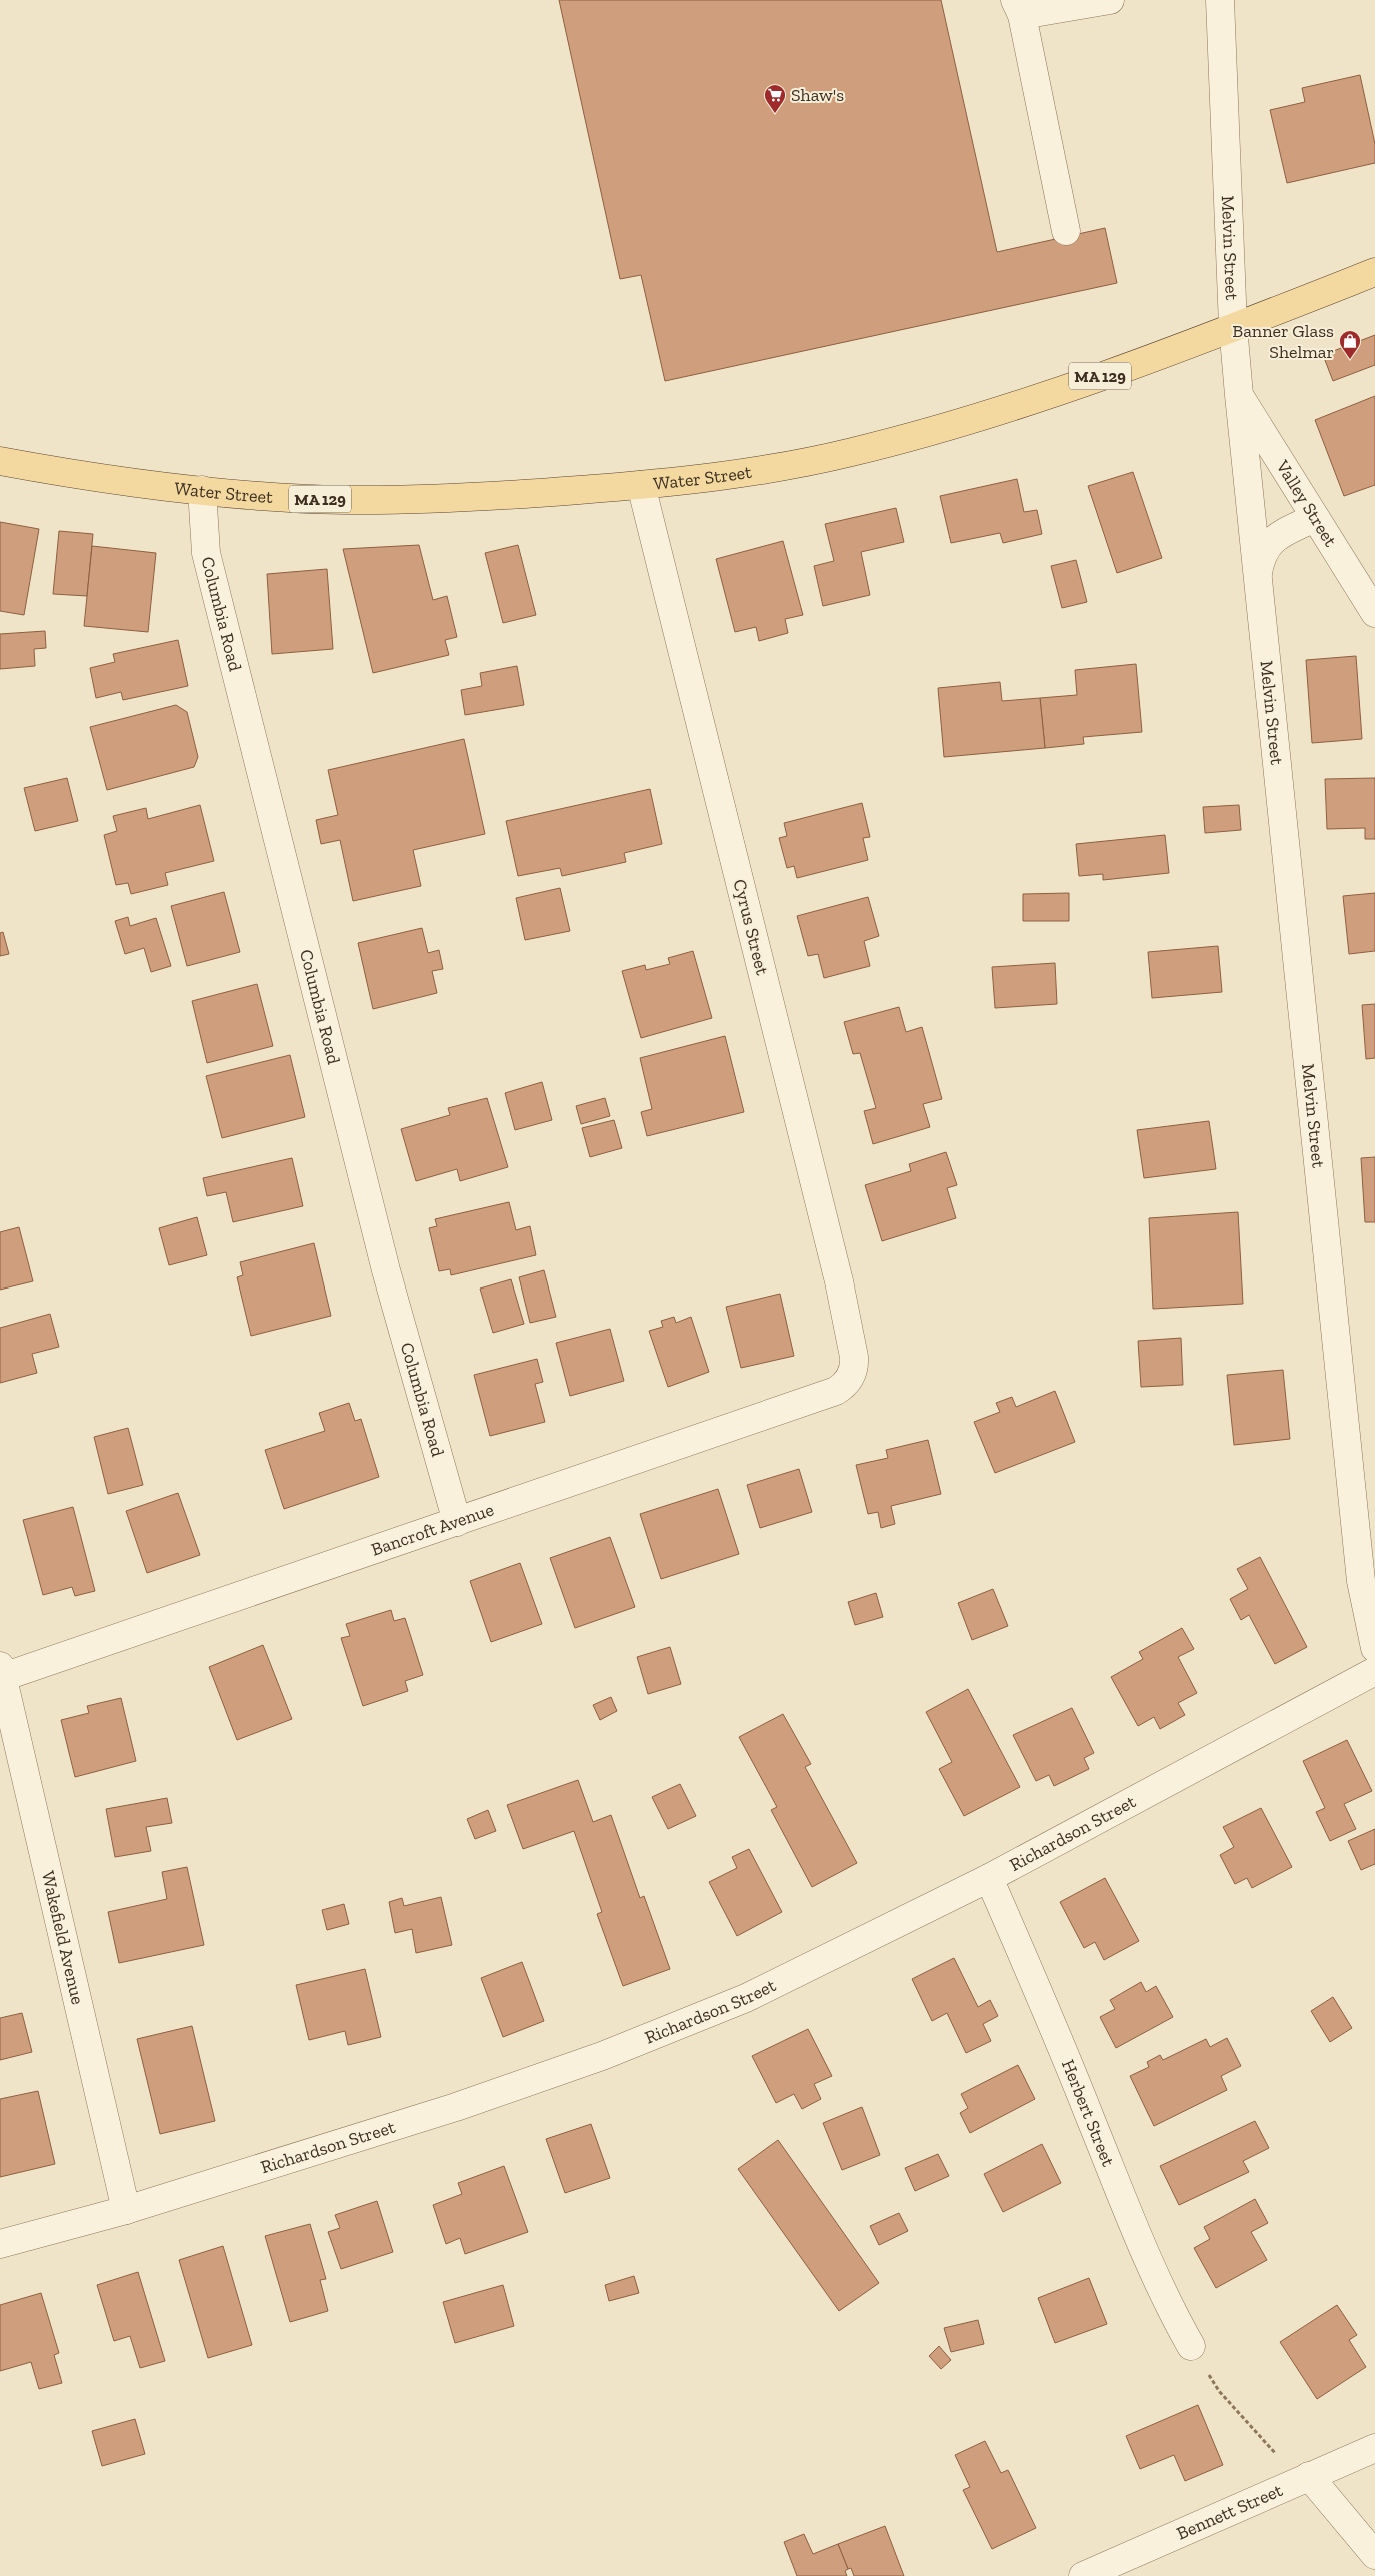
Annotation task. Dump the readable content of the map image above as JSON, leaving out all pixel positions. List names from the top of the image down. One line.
{"streets":{"main road":["MA 129","Water Street"],"street":["Melvin Street","Valley Street","Columbia Road","Cyrus Street","Bancroft Avenue","Richardson Street","Wakefield Avenue","Herbert Street","Bennett Street"]},"crossings":[["Melvin Street","Water Street"],["Melvin Street","Valley Street"],["Water Street","Columbia Road"],["Water Street","Cyrus Street"],["Columbia Road","Bancroft Avenue"],["Cyrus Street","Bancroft Avenue"],["Bancroft Avenue","Wakefield Avenue"],["Richardson Street","Wakefield Avenue"],["Richardson Street","Herbert Street"]],"places":{"supermarket":["Shaw's"],"shop":["Banner Glass Shelmar"]}}
